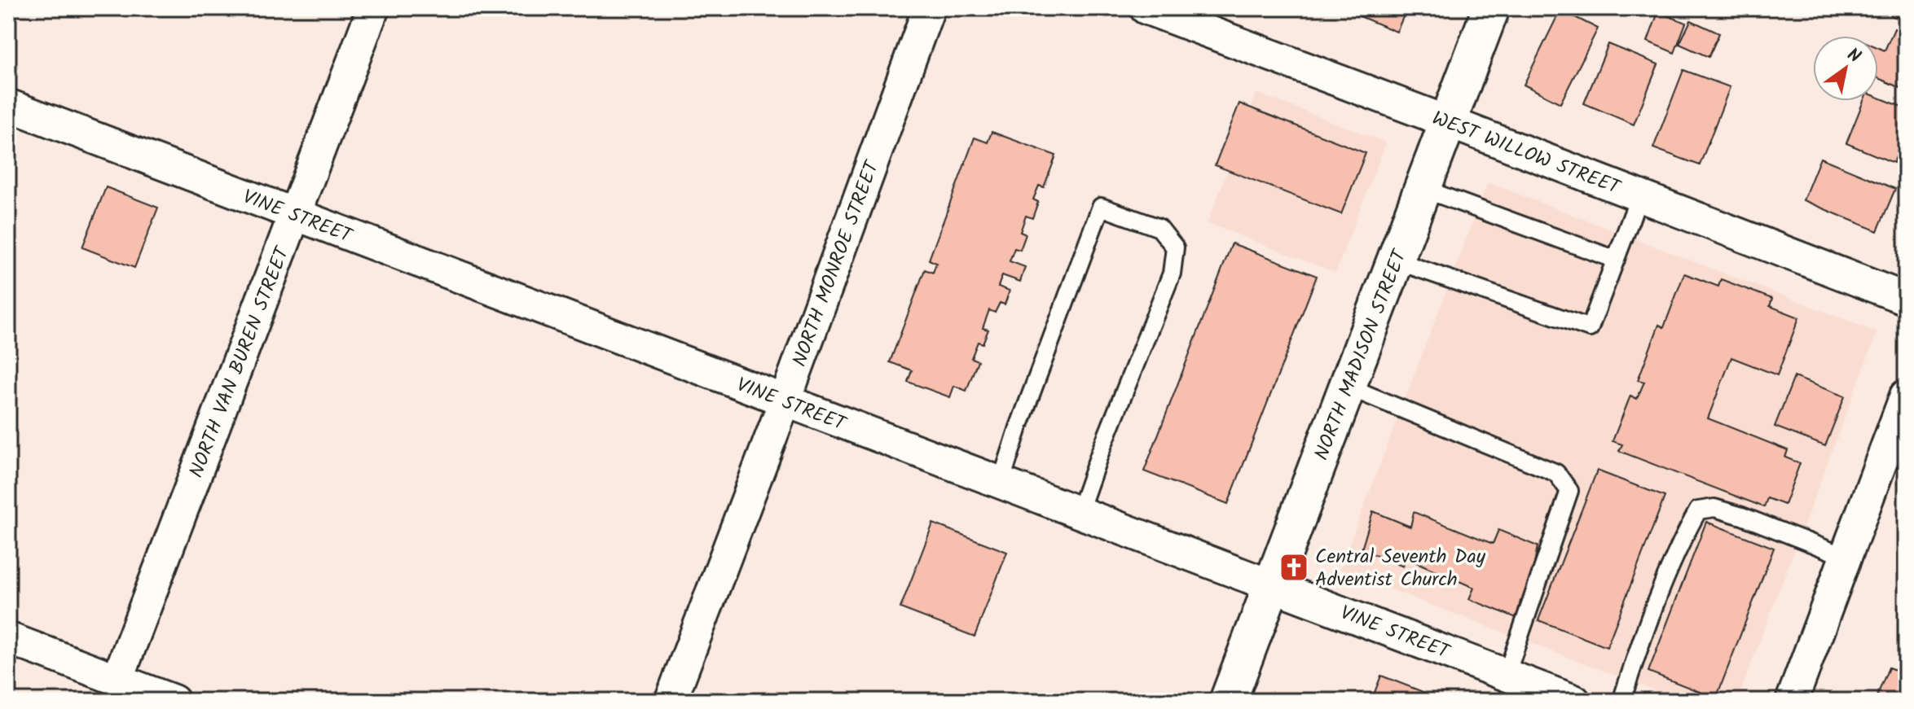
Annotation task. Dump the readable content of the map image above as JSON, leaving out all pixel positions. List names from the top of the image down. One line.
{"streets":{"street":["WEST WILLOW STREET","VINE STREET","NORTH MONROE STREET","NORTH MADISON STREET","NORTH VAN BUREN STREET"]},"crossings":[["WEST WILLOW STREET","NORTH MADISON STREET"],["VINE STREET","NORTH MONROE STREET"],["VINE STREET","NORTH MADISON STREET"],["VINE STREET","NORTH VAN BUREN STREET"]],"places":{"church":["Central Seventh Day Adventist Church"]},"north":"top right"}
